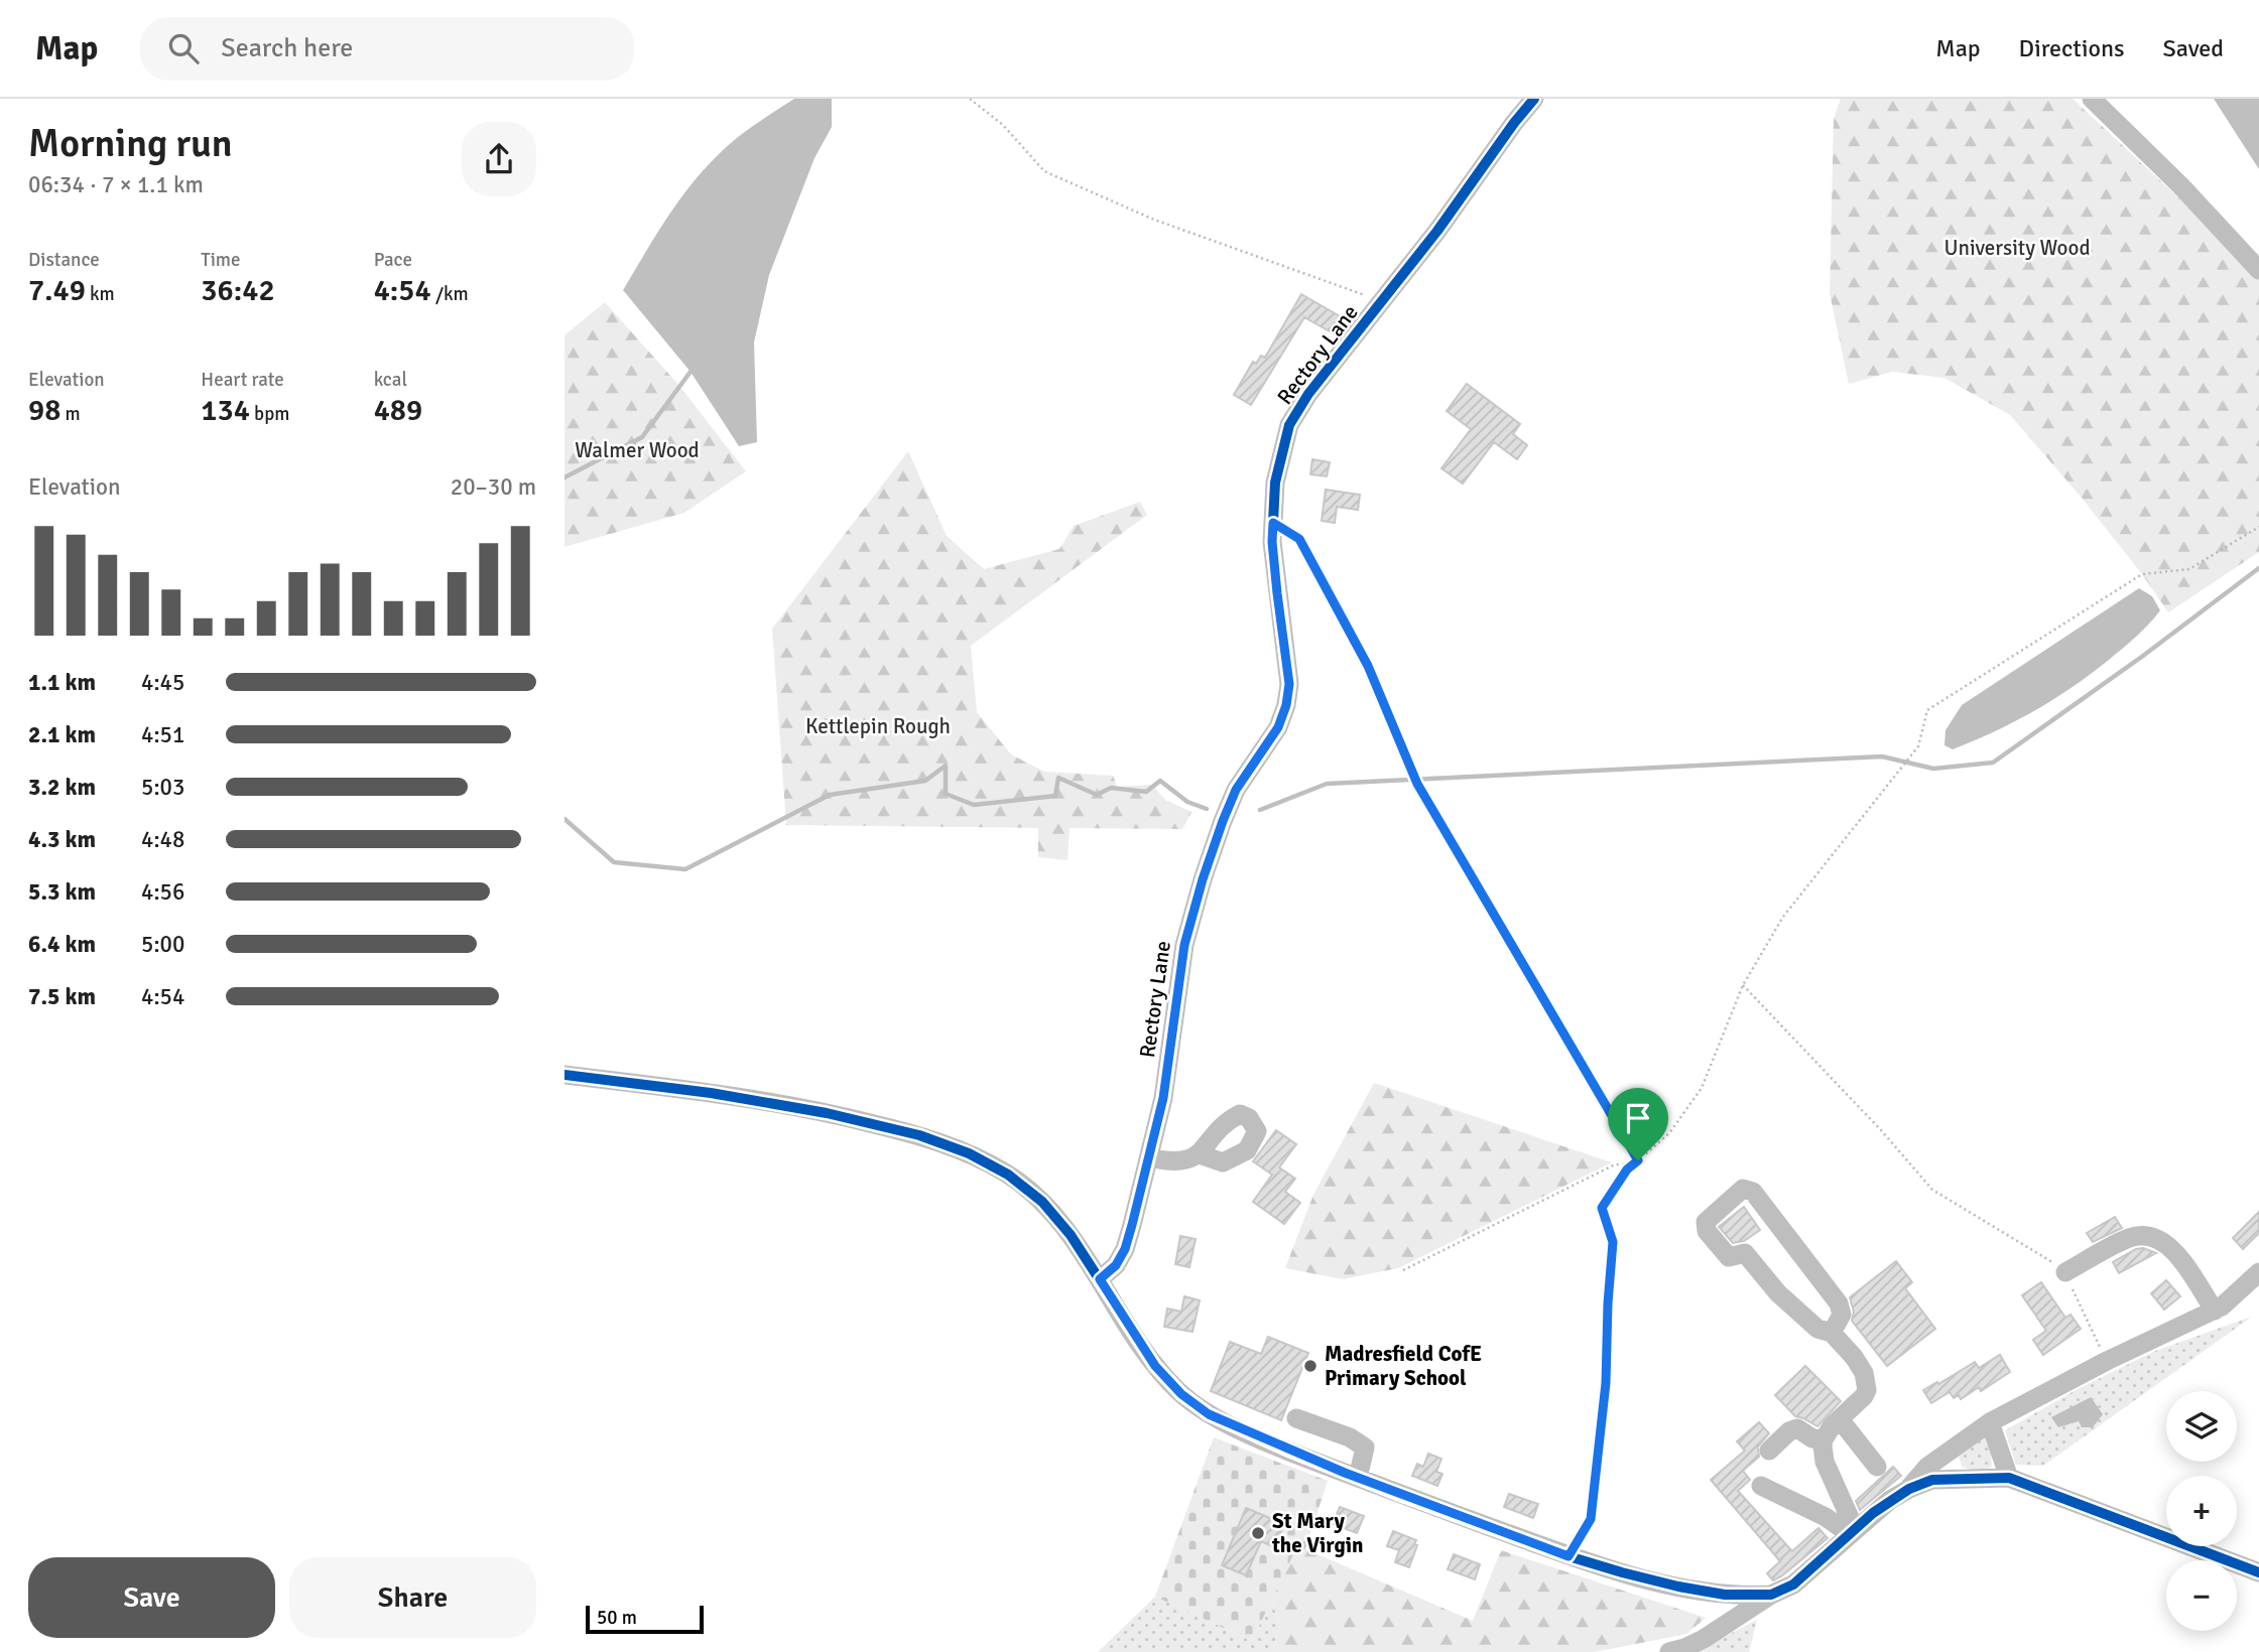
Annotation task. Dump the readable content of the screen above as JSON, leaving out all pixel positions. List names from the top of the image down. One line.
{"streets":{"street":["Rectory Lane"]},"parks":["University Wood","Walmer Wood","Kettlepin Rough"],"places":["Madresfield CofE Primary School","St Mary the Virgin"],"scale_bar":"50 m","page":{"header":"Map","search":"Search here","nav":["Map","Directions","Saved"],"heading":["Morning run","06:34 · 7 × 1.1 km"],"stats":[["Distance","7.49 km"],["Time","36:42"],["Pace","4:54 /km"],["Elevation","98 m"],["Heart rate","134 bpm"],["kcal","489"]],"chart":["Elevation","20–30 m"],"list":[{"name":"1.1 km","note":"4:45"},{"name":"2.1 km","note":"4:51"},{"name":"3.2 km","note":"5:03"},{"name":"4.3 km","note":"4:48"},{"name":"5.3 km","note":"4:56"},{"name":"6.4 km","note":"5:00"},{"name":"7.5 km","note":"4:54"}],"map_buttons":["+","−"],"buttons":["Save","Share"],"scale":"50 m"}}
